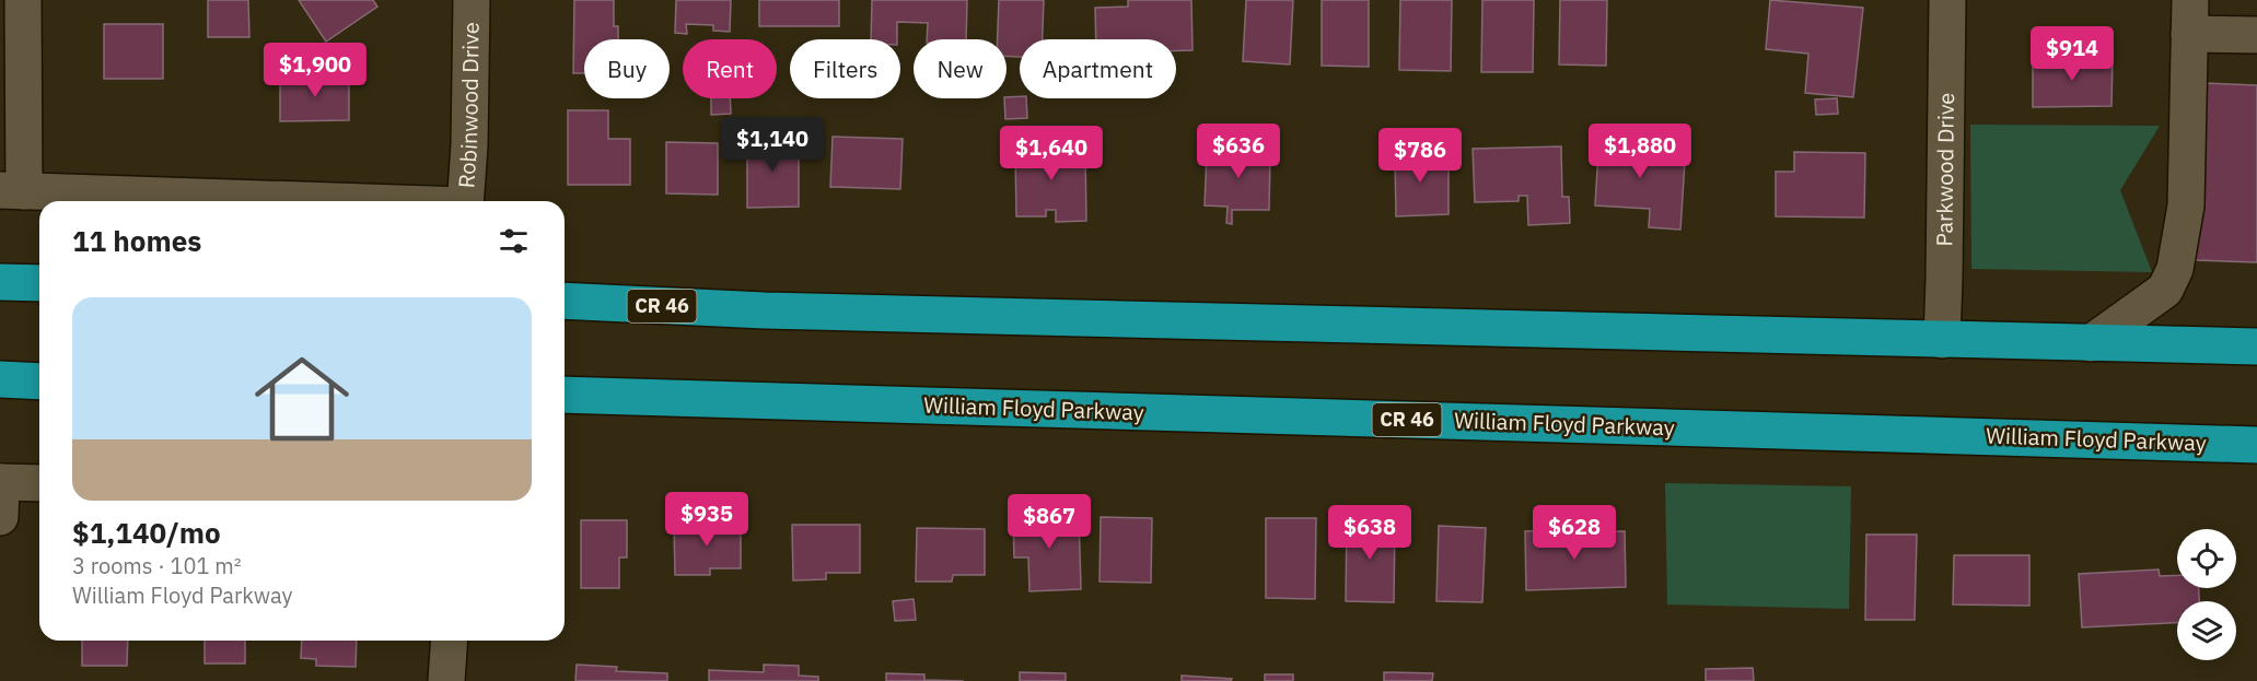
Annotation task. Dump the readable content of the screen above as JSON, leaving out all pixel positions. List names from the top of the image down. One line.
{"streets":{"highway":["CR 46","William Floyd Parkway"],"street":["Robinwood Drive","Parkwood Drive"]},"crossings":[["Parkwood Drive","CR 46"]],"page":{"price":["$914","$1,900","$1,140","$636","$1,880","$1,640","$786","$935","$867","$638","$628"],"chip":["Buy","Rent","Filters","New","Apartment"],"heading":"11 homes","list":[{"name":"$1,140/mo","note":"3 rooms · 101 m² · William Floyd Parkway"}]}}
